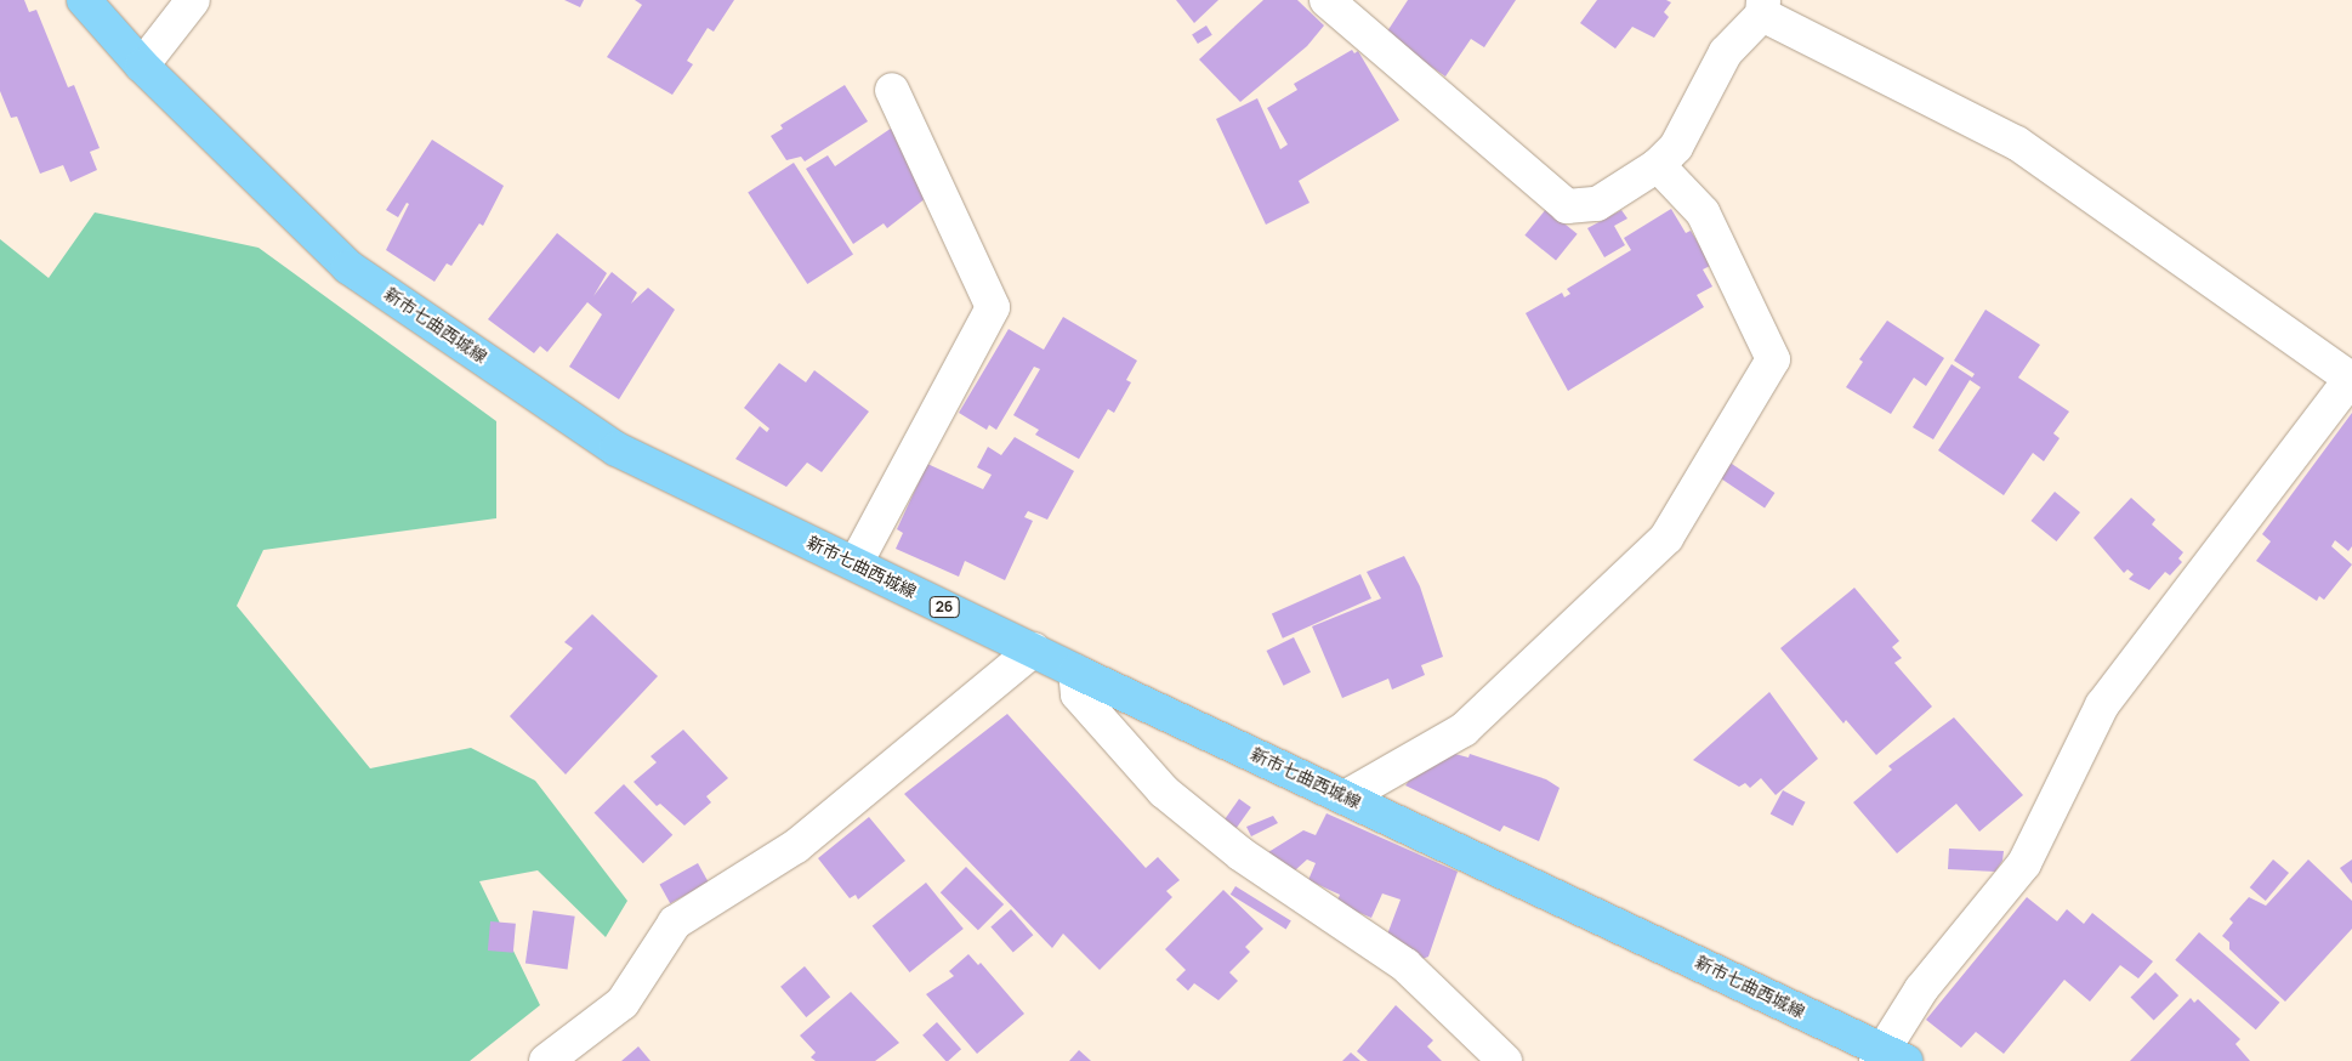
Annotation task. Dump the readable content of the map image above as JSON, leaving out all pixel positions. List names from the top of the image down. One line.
{"streets":{"main road":["新市七曲西城線","26"]}}
